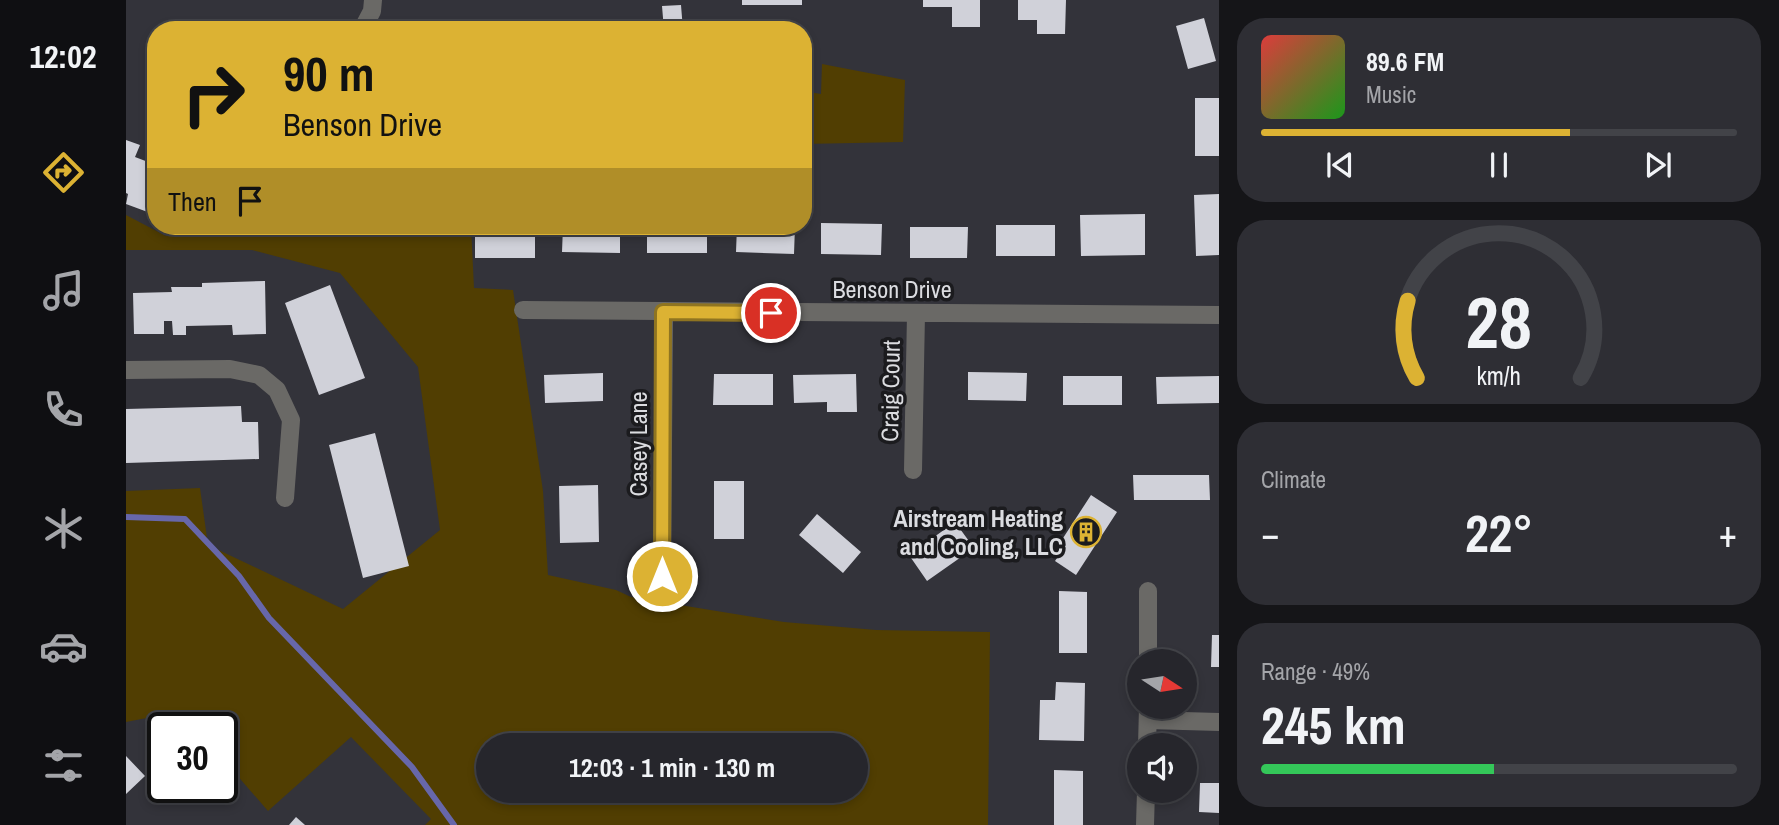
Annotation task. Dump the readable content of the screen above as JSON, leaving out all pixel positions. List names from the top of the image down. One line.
{"streets":{"street":["Benson Drive","Craig Court","Casey Lane"]},"crossings":[["Benson Drive","Craig Court"],["Benson Drive","Casey Lane"]],"places":{"building":["Airstream Heating and Cooling, LLC"]},"north":"right","page":{"tabs":"12:02","turn":["90 m","Benson Drive"],"song":["89.6 FM","Music"],"then":"Then","tile":["Climate",["Range · 49%","245 km"]],"heat":["−","22°","+"],"limit":"30","trip":"12:03 · 1 min · 130 m","gauge":["28","km/h"]}}
